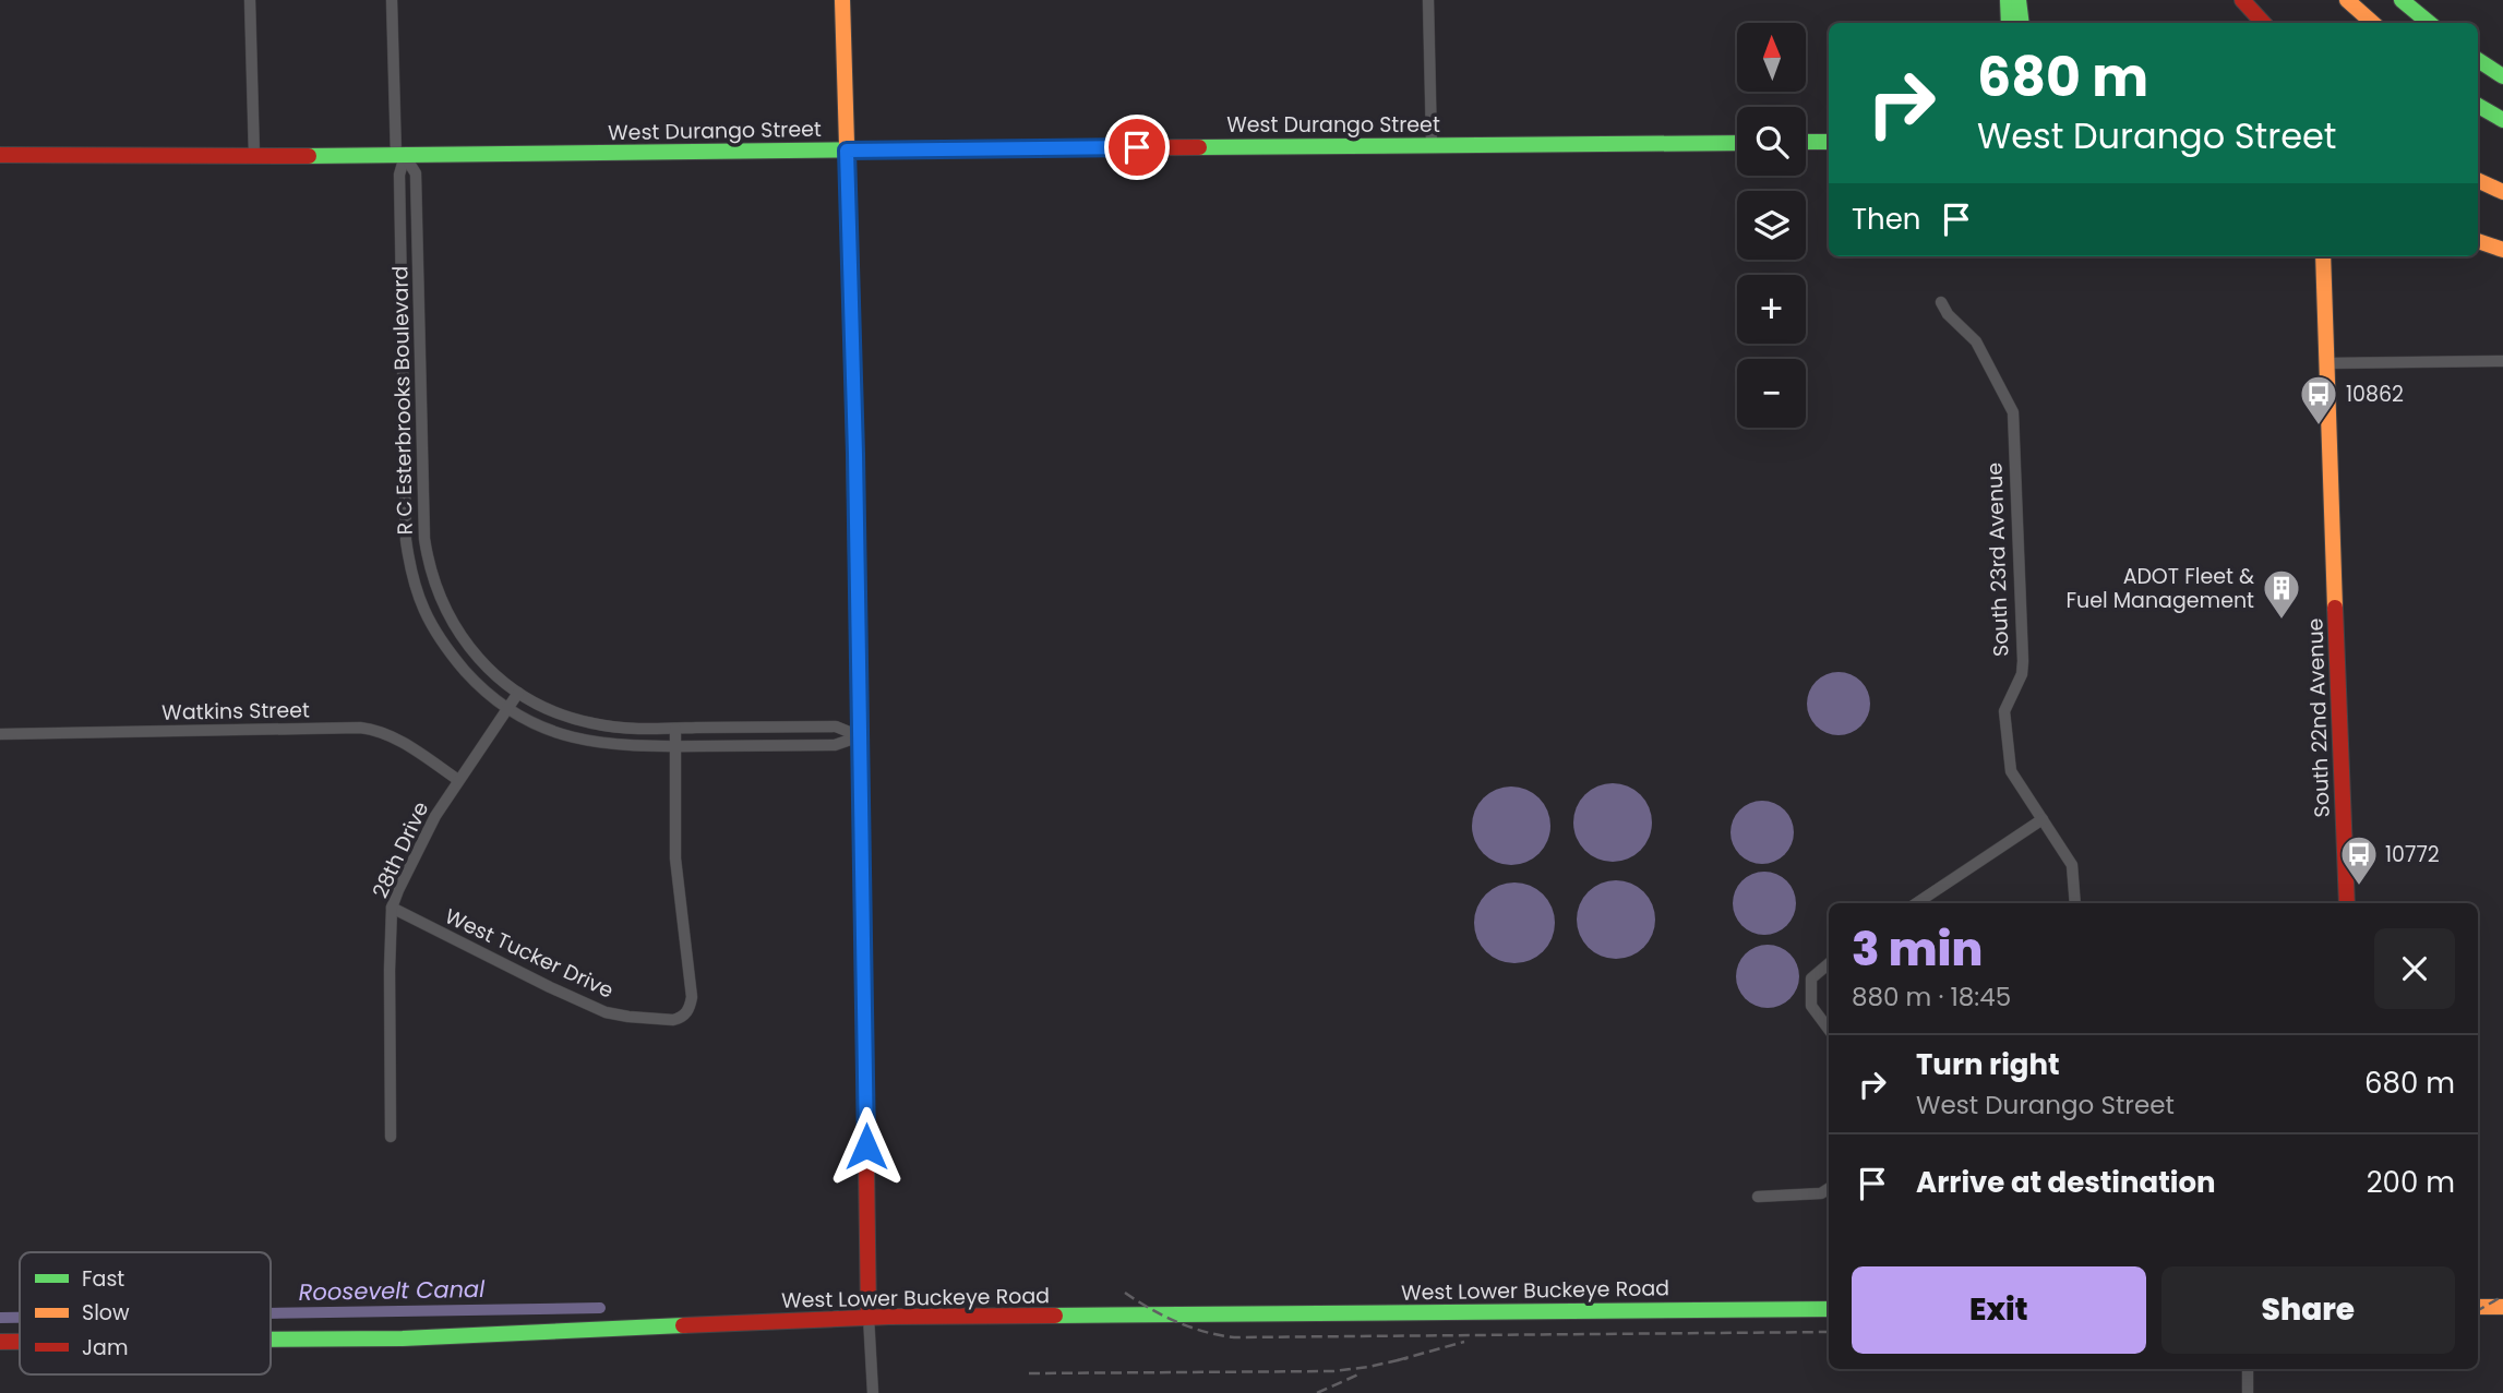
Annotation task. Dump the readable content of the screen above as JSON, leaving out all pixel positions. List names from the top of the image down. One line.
{"streets":{"main road":["West Durango Street","South 22nd Avenue","West Lower Buckeye Road"],"street":["R C Esterbrooks Boulevard","South 23rd Avenue","Watkins Street","28th Drive","West Tucker Drive"]},"crossings":[["West Durango Street","R C Esterbrooks Boulevard"],["R C Esterbrooks Boulevard","28th Drive"],["R C Esterbrooks Boulevard","West Tucker Drive"],["Watkins Street","28th Drive"],["28th Drive","West Tucker Drive"]],"water":["Roosevelt Canal"],"places":{"bus stop":["10862","10772"],"building":["ADOT Fleet & Fuel Management"]},"legend":["Fast","Slow","Jam"],"north":"top","page":{"map_buttons":["+","−"],"turn":["680 m","West Durango Street"],"then":"Then","heading":["3 min","880 m · 18:45"],"list":[{"name":"Turn right","note":"West Durango Street","value":"680 m"},{"name":"Arrive at destination","value":"200 m"}],"buttons":["Exit","Share"]}}
